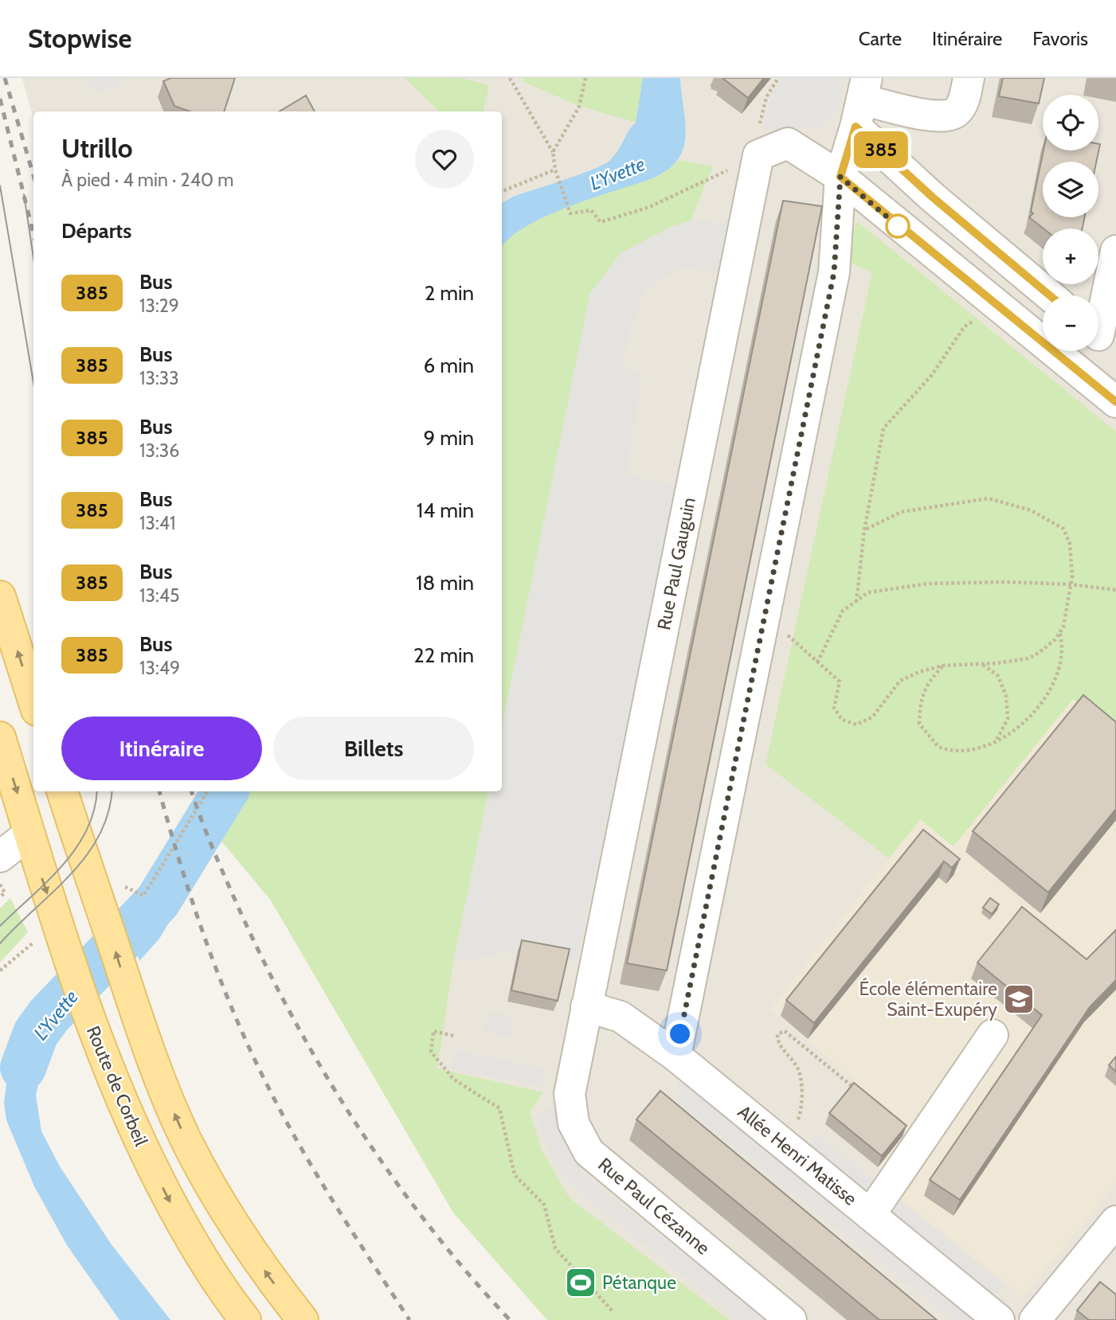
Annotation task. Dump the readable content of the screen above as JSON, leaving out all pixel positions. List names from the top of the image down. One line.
{"streets":{"main road":["Route de Corbeil"],"street":["Rue Paul Gauguin","Allée Henri Matisse","Rue Paul Cézanne"]},"crossings":[["Rue Paul Gauguin","Allée Henri Matisse"],["Rue Paul Gauguin","Rue Paul Cézanne"]],"water":["L'Yvette"],"places":{"school or university":["École élémentaire Saint-Exupéry"],"sports":["Pétanque"]},"lines":["bus line 385"],"page":{"header":"Stopwise","nav":["Carte","Itinéraire","Favoris"],"on_map":"385","map_buttons":["+","−"],"heading":[["Utrillo","À pied · 4 min · 240 m"],"Départs"],"list":[{"mark":"385","name":"Bus","note":"13:29","value":"2 min"},{"mark":"385","name":"Bus","note":"13:33","value":"6 min"},{"mark":"385","name":"Bus","note":"13:36","value":"9 min"},{"mark":"385","name":"Bus","note":"13:41","value":"14 min"},{"mark":"385","name":"Bus","note":"13:45","value":"18 min"},{"mark":"385","name":"Bus","note":"13:49","value":"22 min"}],"buttons":["Itinéraire","Billets"]}}
